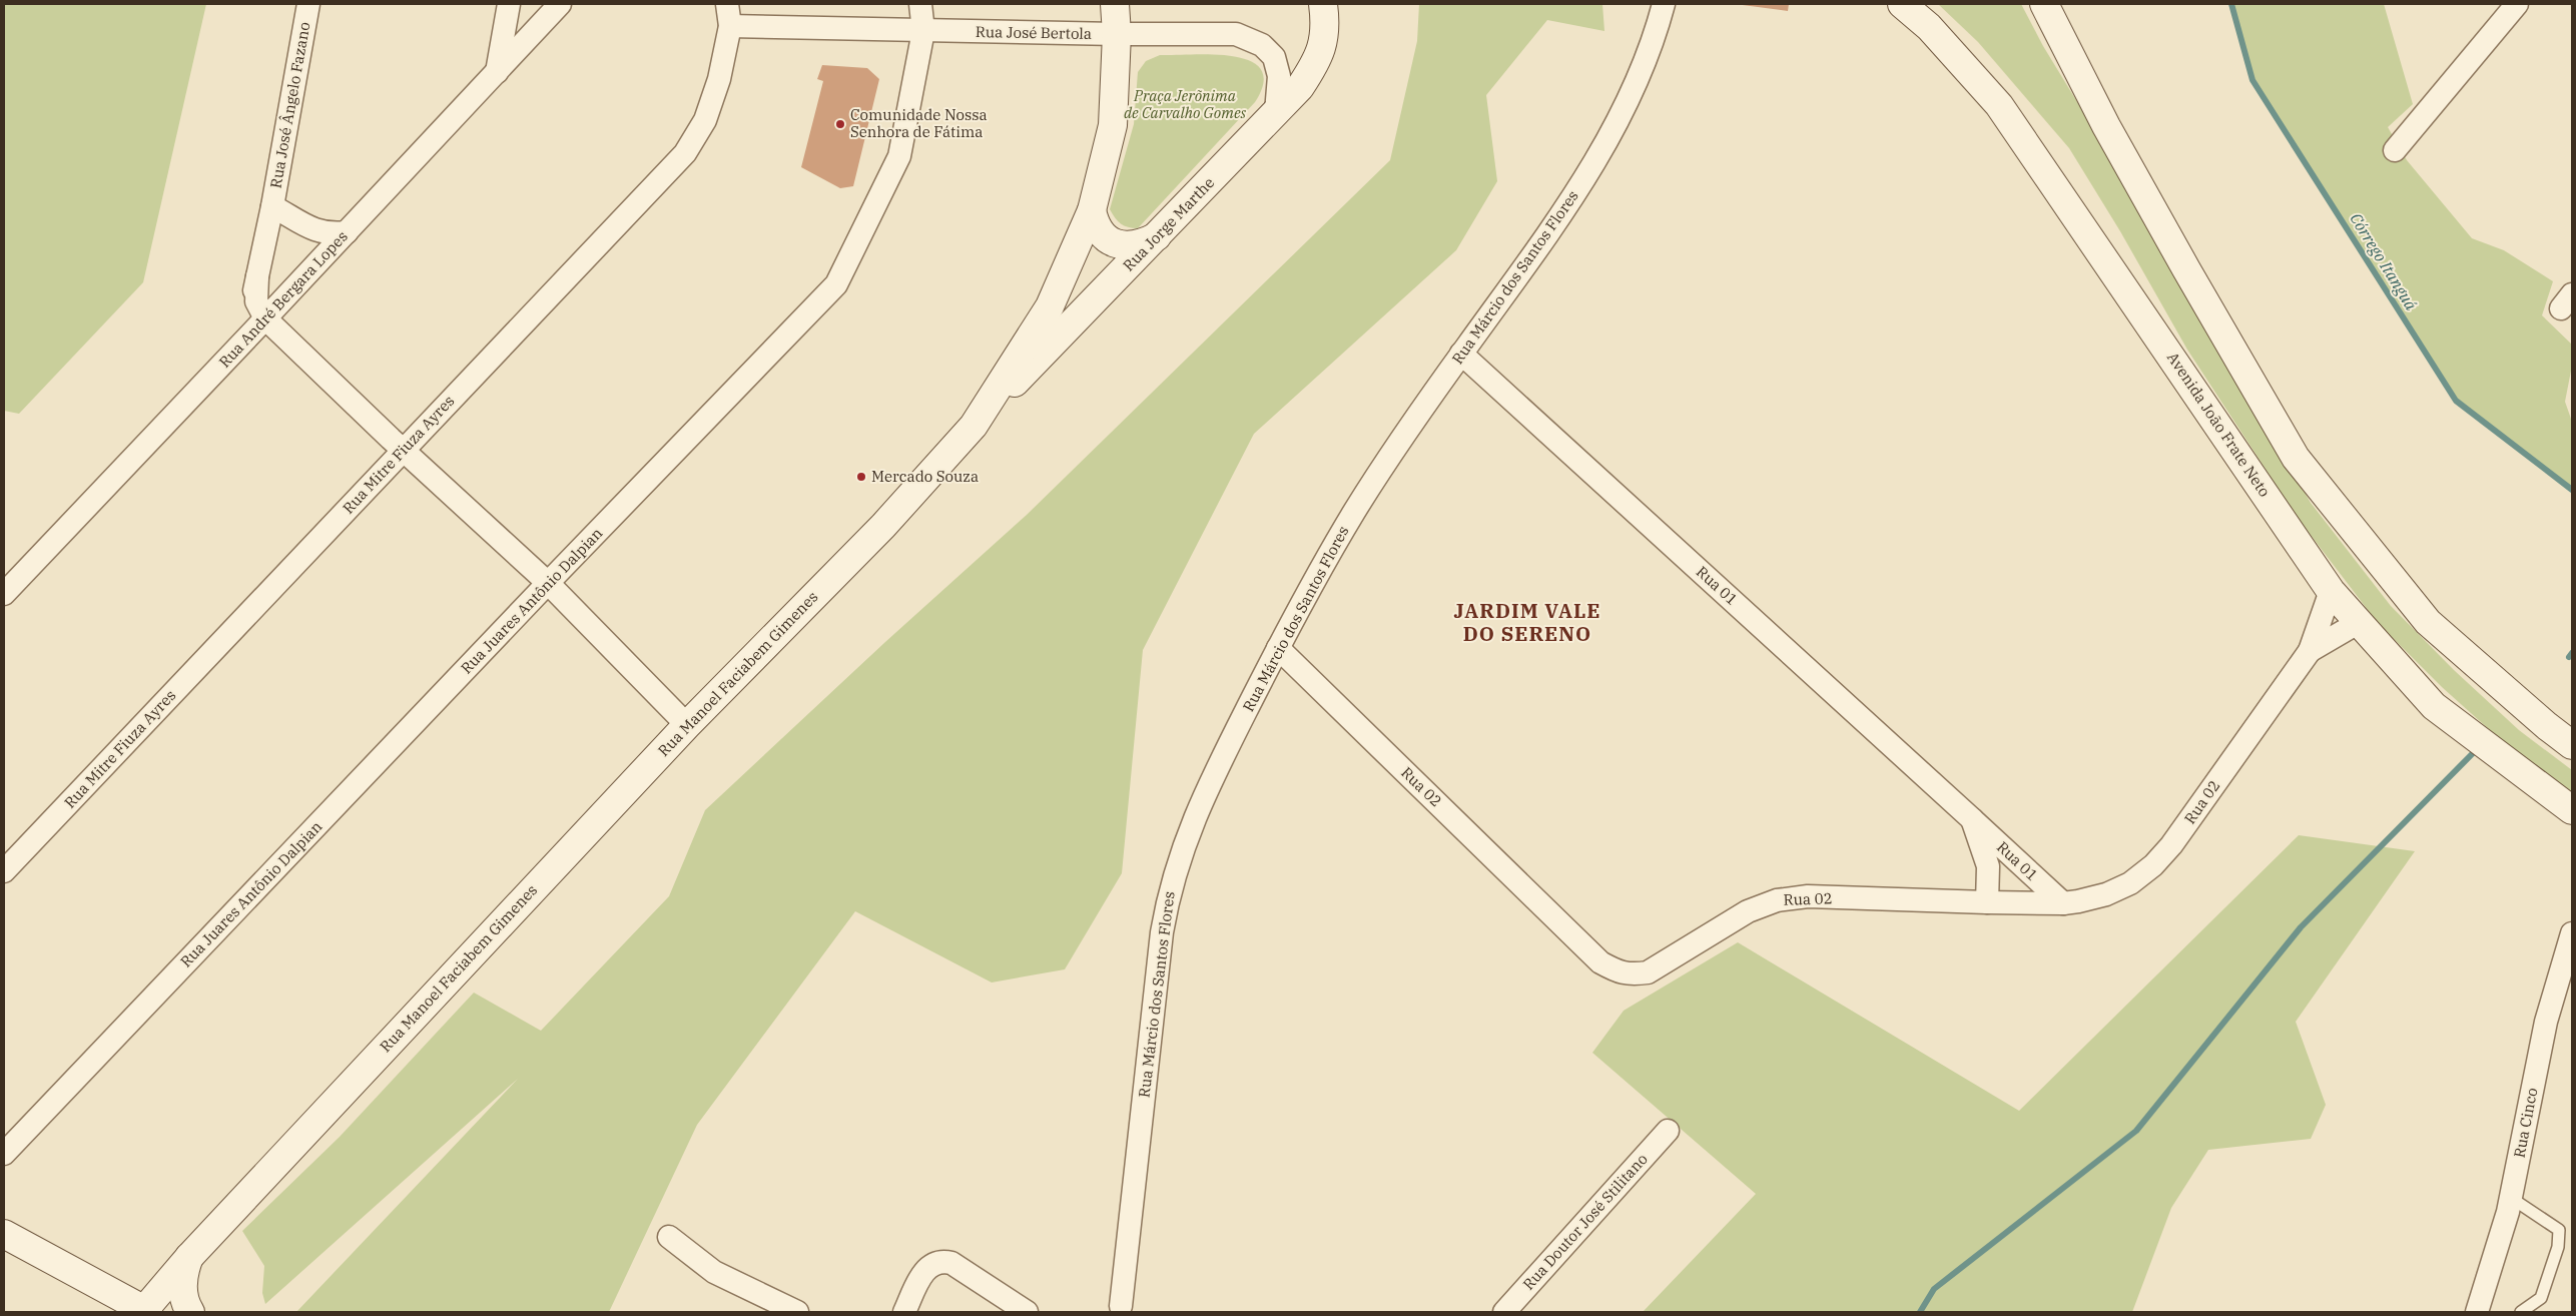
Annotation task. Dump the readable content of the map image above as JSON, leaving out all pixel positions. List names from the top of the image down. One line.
{"streets":{"street":["Rua José Bertola","Rua José Ângelo Fazano","Rua Jorge Marthe","Rua Márcio dos Santos Flores","Rua André Bergara Lopes","Avenida João Frate Neto","Rua Mitre Fiuza Ayres","Rua 01","Rua Juares Antônio Dalpian","Rua Manoel Faciabem Gimenes","Rua 02","Rua Cinco","Rua Doutor José Stilitano"]},"crossings":[["Rua José Bertola","Rua Jorge Marthe"],["Rua José Bertola","Rua Mitre Fiuza Ayres"],["Rua José Bertola","Rua Juares Antônio Dalpian"],["Rua José Bertola","Rua Manoel Faciabem Gimenes"],["Rua José Ângelo Fazano","Rua André Bergara Lopes"],["Rua Jorge Marthe","Rua Manoel Faciabem Gimenes"],["Rua Márcio dos Santos Flores","Rua 01"],["Rua Márcio dos Santos Flores","Rua 02"],["Avenida João Frate Neto","Rua 02"],["Rua 01","Rua 02"]],"districts":["JARDIM VALE DO SERENO"],"water":["Córrego Itanguá"],"parks":["Praça Jerõnima de Carvalho Gomes"],"places":["Comunidade Nossa Senhora de Fátima","Mercado Souza"]}
